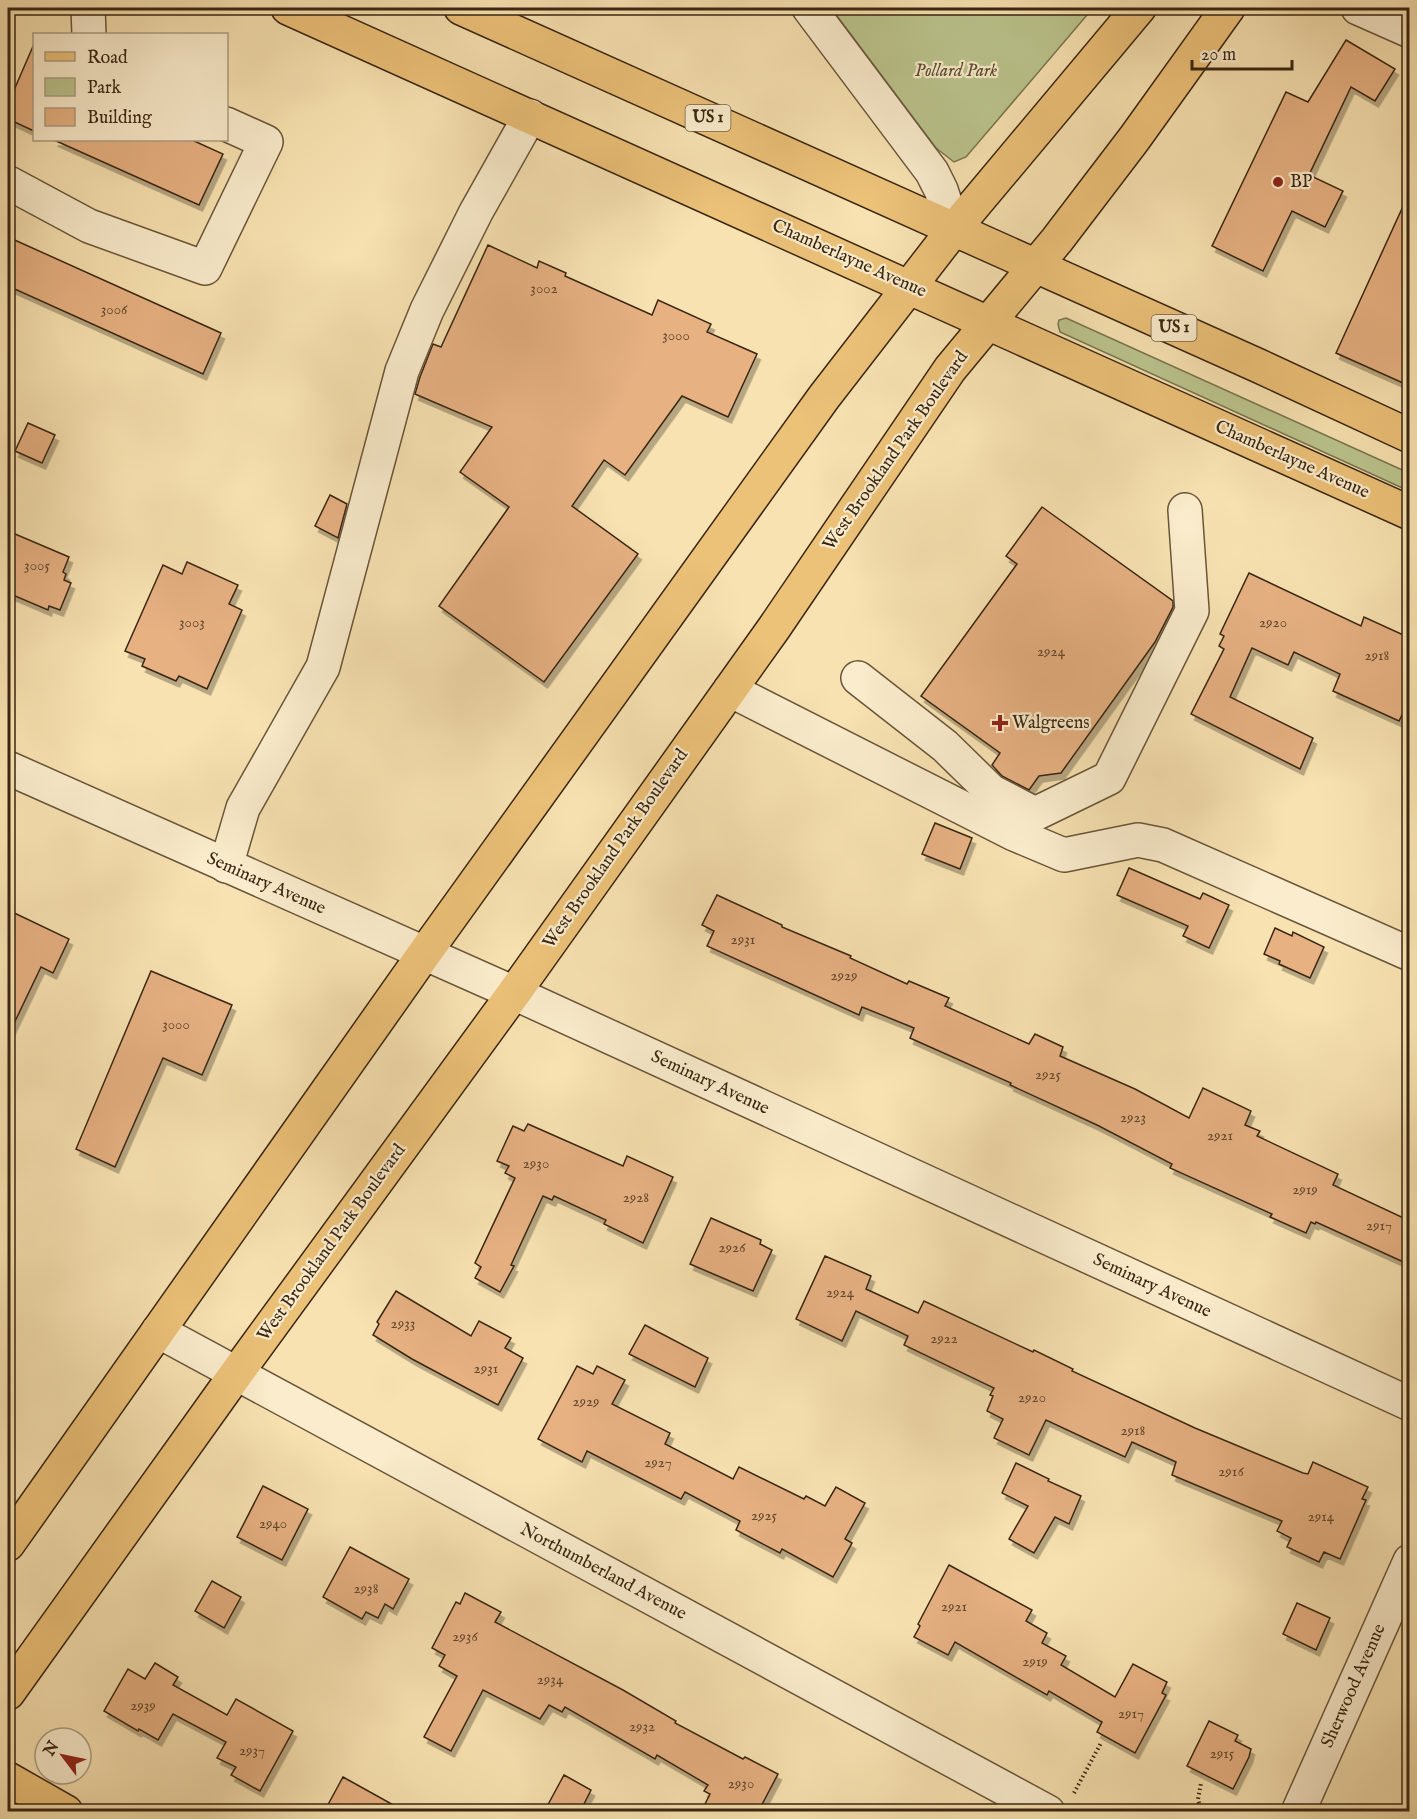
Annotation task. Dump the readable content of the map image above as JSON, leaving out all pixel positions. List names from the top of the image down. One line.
{"streets":{"main road":["US 1","Chamberlayne Avenue","West Brookland Park Boulevard"],"street":["Seminary Avenue","Northumberland Avenue","Sherwood Avenue"]},"crossings":[["US 1","West Brookland Park Boulevard"],["Chamberlayne Avenue","West Brookland Park Boulevard"],["West Brookland Park Boulevard","Seminary Avenue"],["West Brookland Park Boulevard","Northumberland Avenue"]],"parks":["Pollard Park"],"places":{"other":["BP"],"health":["Walgreens"]},"house_numbers":["3002","3006","3000","3005","3003","2920","2924","2918","2931","2929","3000","2925","2923","2921","2930","2919","2928","2917","2926","2924","2933","2922","2931","2920","2929","2918","2927","2916","2925","2914","2940","2938","2921","2936","2919","2934","2939","2917","2932","2937","2915","2930"],"legend":["Road","Park","Building"],"scale_bar":"20 m","north":"top left"}
